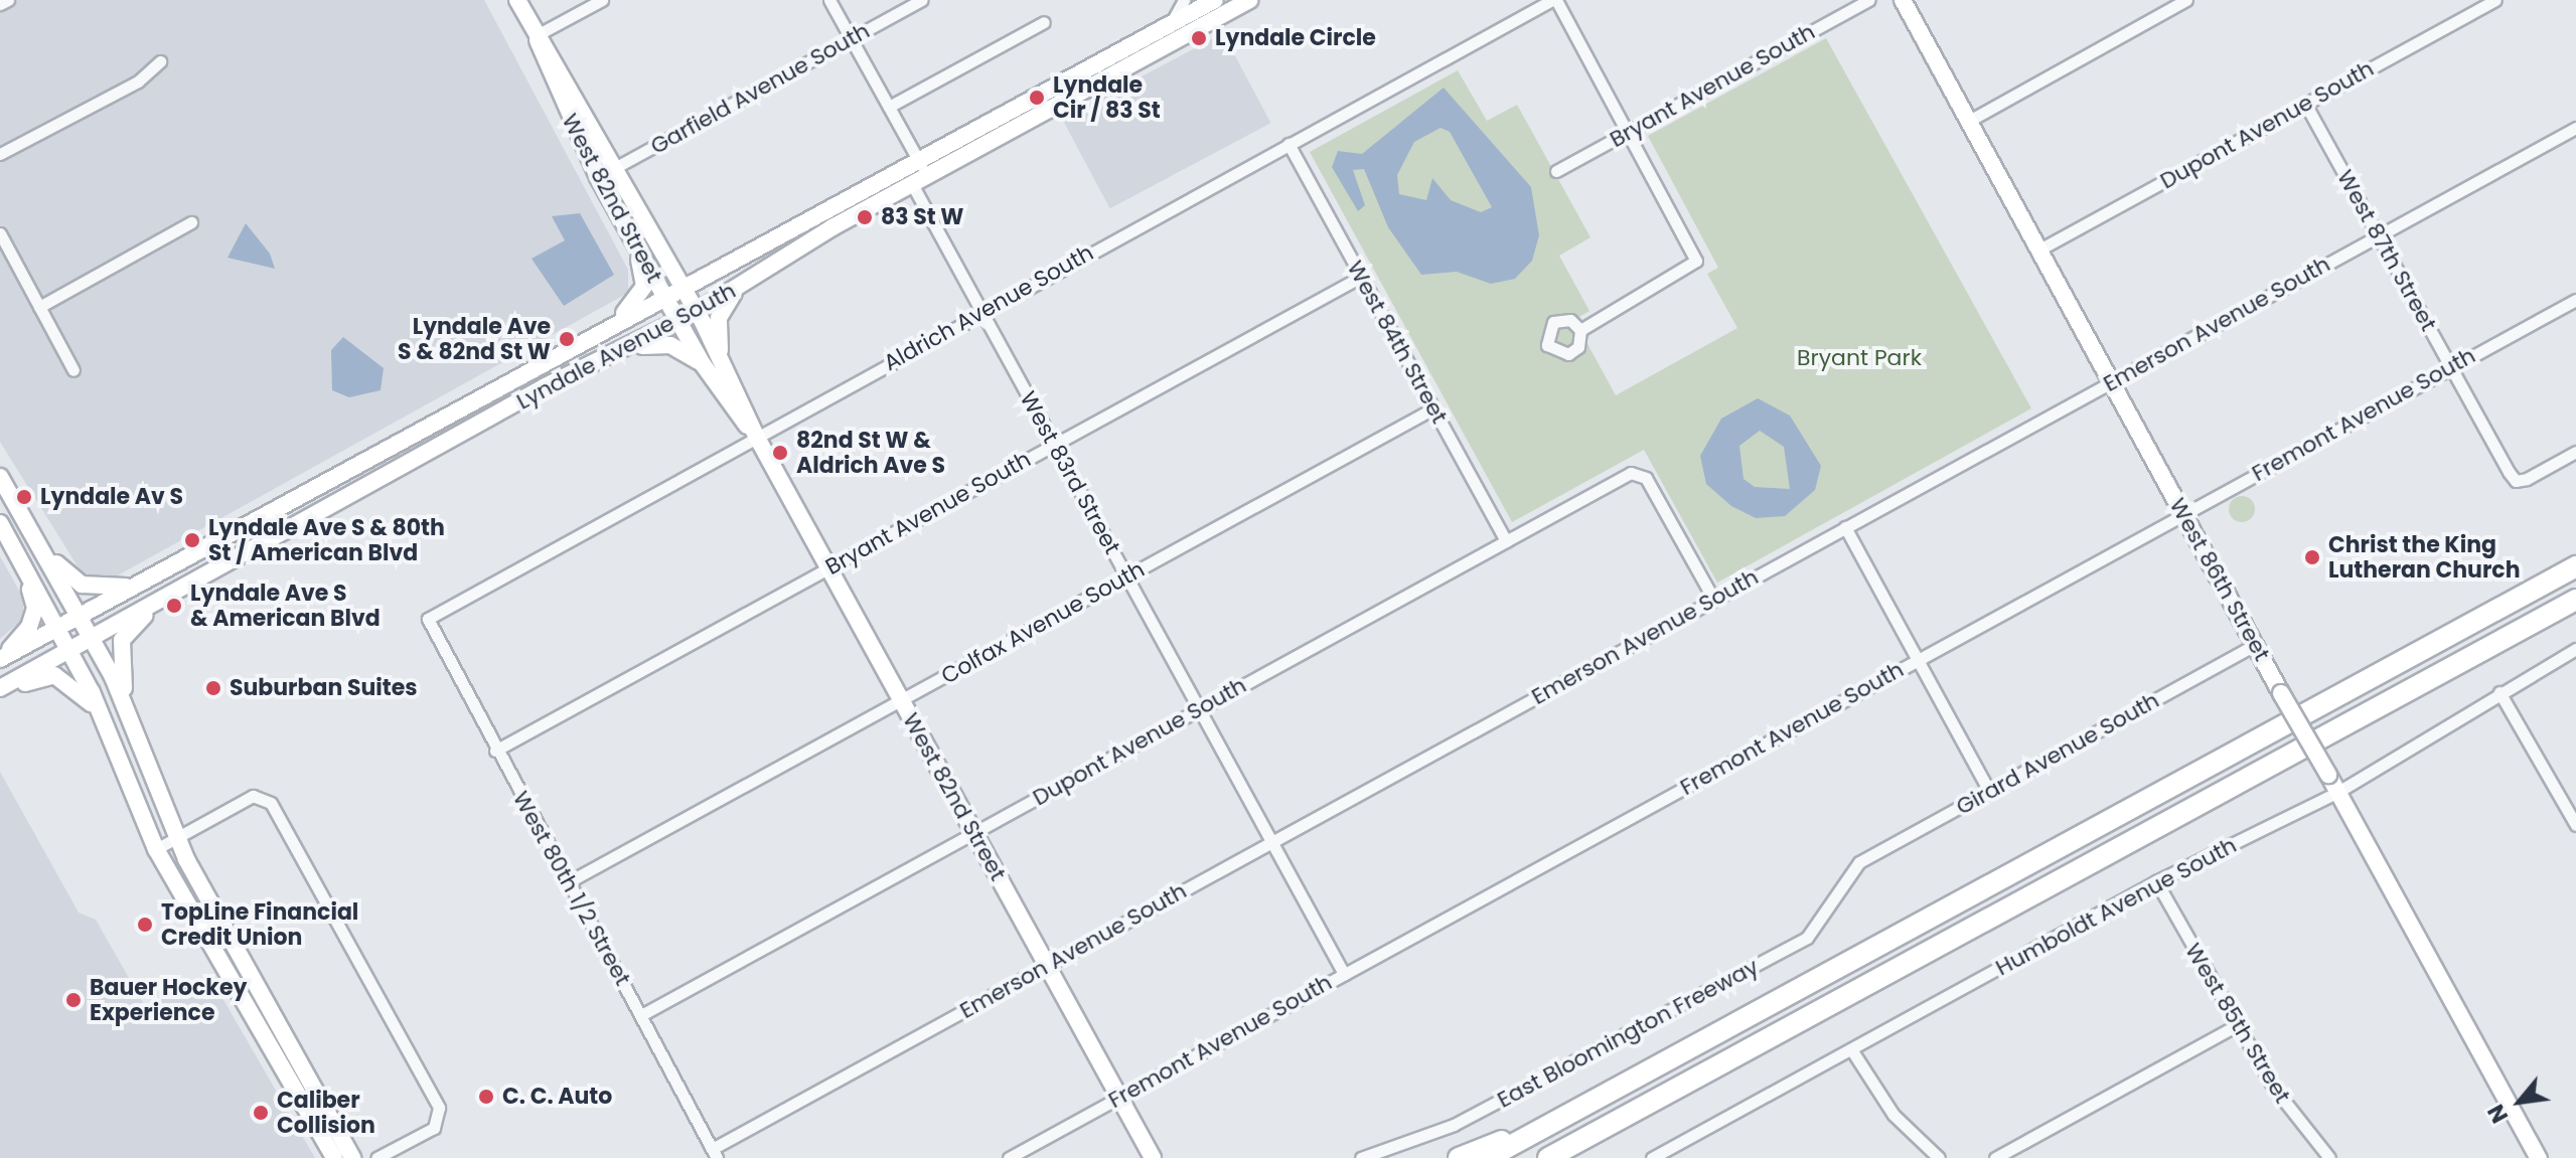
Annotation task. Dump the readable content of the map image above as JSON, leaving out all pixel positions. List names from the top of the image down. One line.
{"streets":{"main road":["West 82nd Street","Lyndale Avenue South","West 86th Street"],"street":["Bryant Avenue South","Garfield Avenue South","Dupont Avenue South","West 87th Street","Aldrich Avenue South","Emerson Avenue South","West 84th Street","Fremont Avenue South","West 83rd Street","Colfax Avenue South","Girard Avenue South","West 80th 1/2 Street","Humboldt Avenue South","West 85th Street","East Bloomington Freeway"]},"crossings":[["Bryant Avenue South","West 82nd Street"],["Bryant Avenue South","West 84th Street"],["Bryant Avenue South","West 83rd Street"],["Bryant Avenue South","West 80th 1/2 Street"],["Garfield Avenue South","West 82nd Street"],["Dupont Avenue South","West 82nd Street"],["Dupont Avenue South","West 87th Street"],["Dupont Avenue South","Emerson Avenue South"],["Dupont Avenue South","West 84th Street"],["Dupont Avenue South","West 83rd Street"],["Dupont Avenue South","West 86th Street"],["Dupont Avenue South","West 80th 1/2 Street"],["West 82nd Street","Aldrich Avenue South"],["West 82nd Street","Emerson Avenue South"],["West 82nd Street","Lyndale Avenue South"],["West 82nd Street","Fremont Avenue South"],["West 82nd Street","Colfax Avenue South"],["West 87th Street","Emerson Avenue South"],["West 87th Street","Fremont Avenue South"],["Aldrich Avenue South","West 84th Street"],["Aldrich Avenue South","West 83rd Street"],["Aldrich Avenue South","West 80th 1/2 Street"],["Emerson Avenue South","West 83rd Street"],["Emerson Avenue South","West 86th Street"],["Emerson Avenue South","West 80th 1/2 Street"],["West 84th Street","Colfax Avenue South"],["Lyndale Avenue South","West 83rd Street"],["Fremont Avenue South","West 83rd Street"],["Fremont Avenue South","West 86th Street"],["West 83rd Street","Colfax Avenue South"],["West 86th Street","Girard Avenue South"],["West 86th Street","Humboldt Avenue South"],["Colfax Avenue South","West 80th 1/2 Street"],["Girard Avenue South","East Bloomington Freeway"],["Humboldt Avenue South","West 85th Street"]],"parks":["Bryant Park"],"places":["Lyndale Circle","Lyndale Cir / 83 St","83 St W","Lyndale Ave S & 82nd St W","82nd St W & Aldrich Ave S","Lyndale Av S","Lyndale Ave S & 80th St / American Blvd","Christ the King Lutheran Church","Lyndale Ave S & American Blvd","Suburban Suites","TopLine Financial Credit Union","Bauer Hockey Experience","C. C. Auto","Caliber Collision"],"north":"bottom left"}
